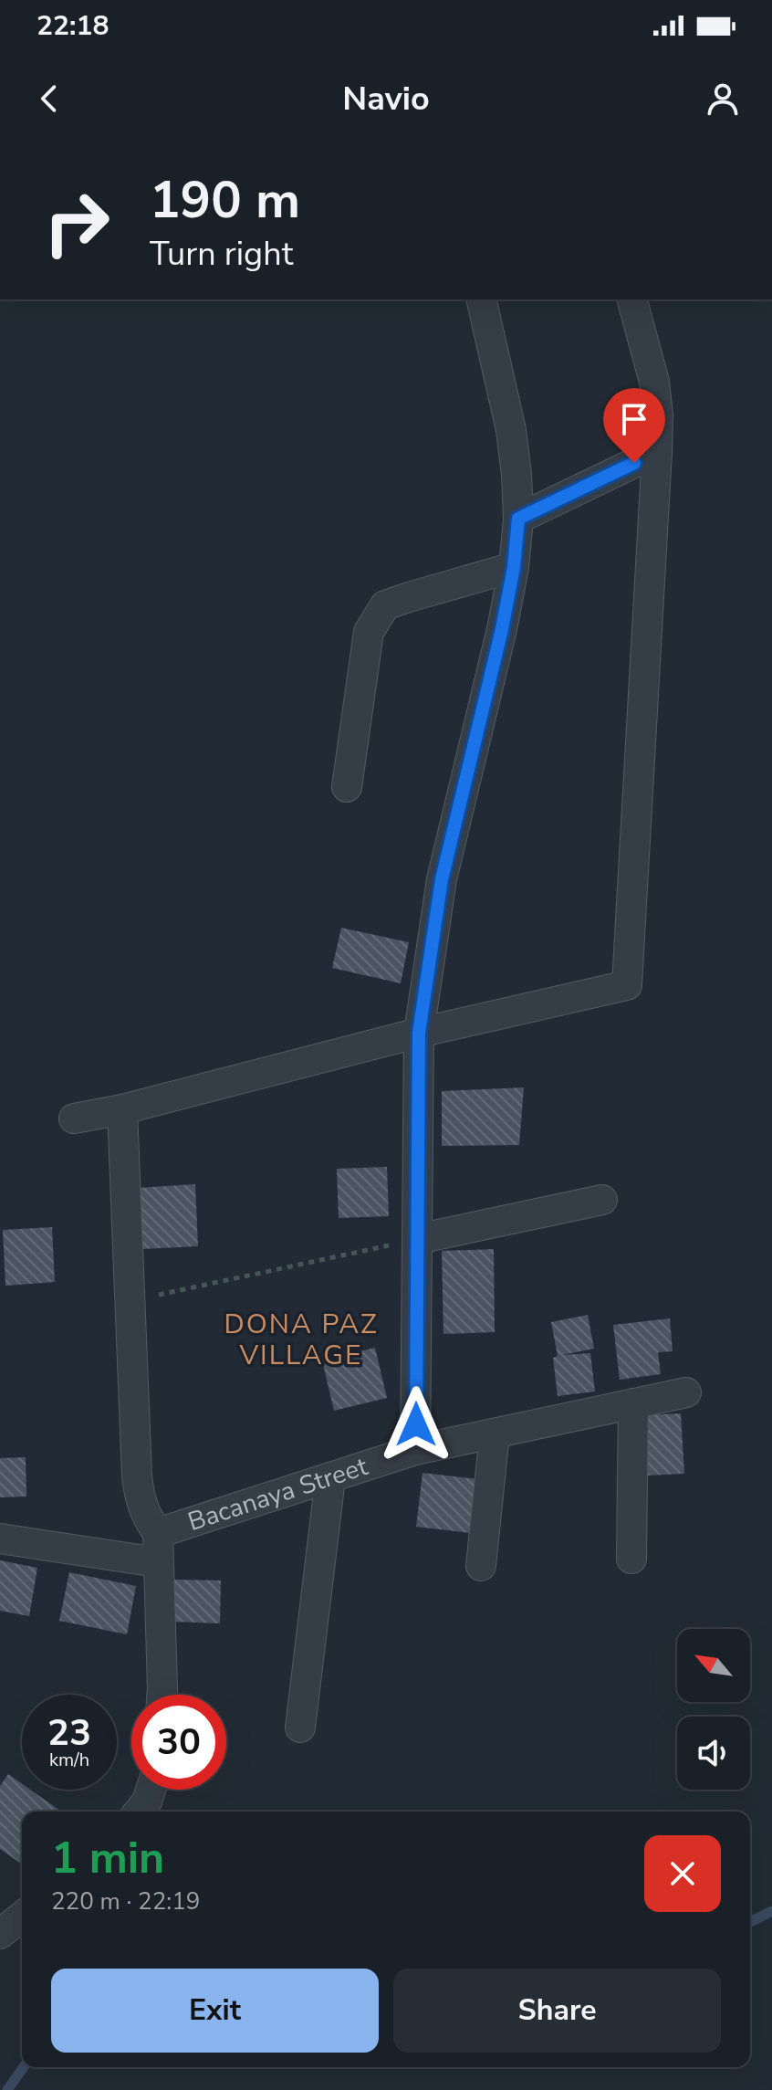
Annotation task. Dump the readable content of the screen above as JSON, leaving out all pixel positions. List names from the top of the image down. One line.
{"streets":{"street":["Bacanaya Street"]},"districts":["DONA PAZ VILLAGE"],"north":"top left","page":{"status":"22:18","header":"Navio","turn":["190 m","Turn right"],"speed":"23 km/h","limit":"30","heading":["1 min","220 m · 22:19"],"buttons":["Exit","Share"]}}
